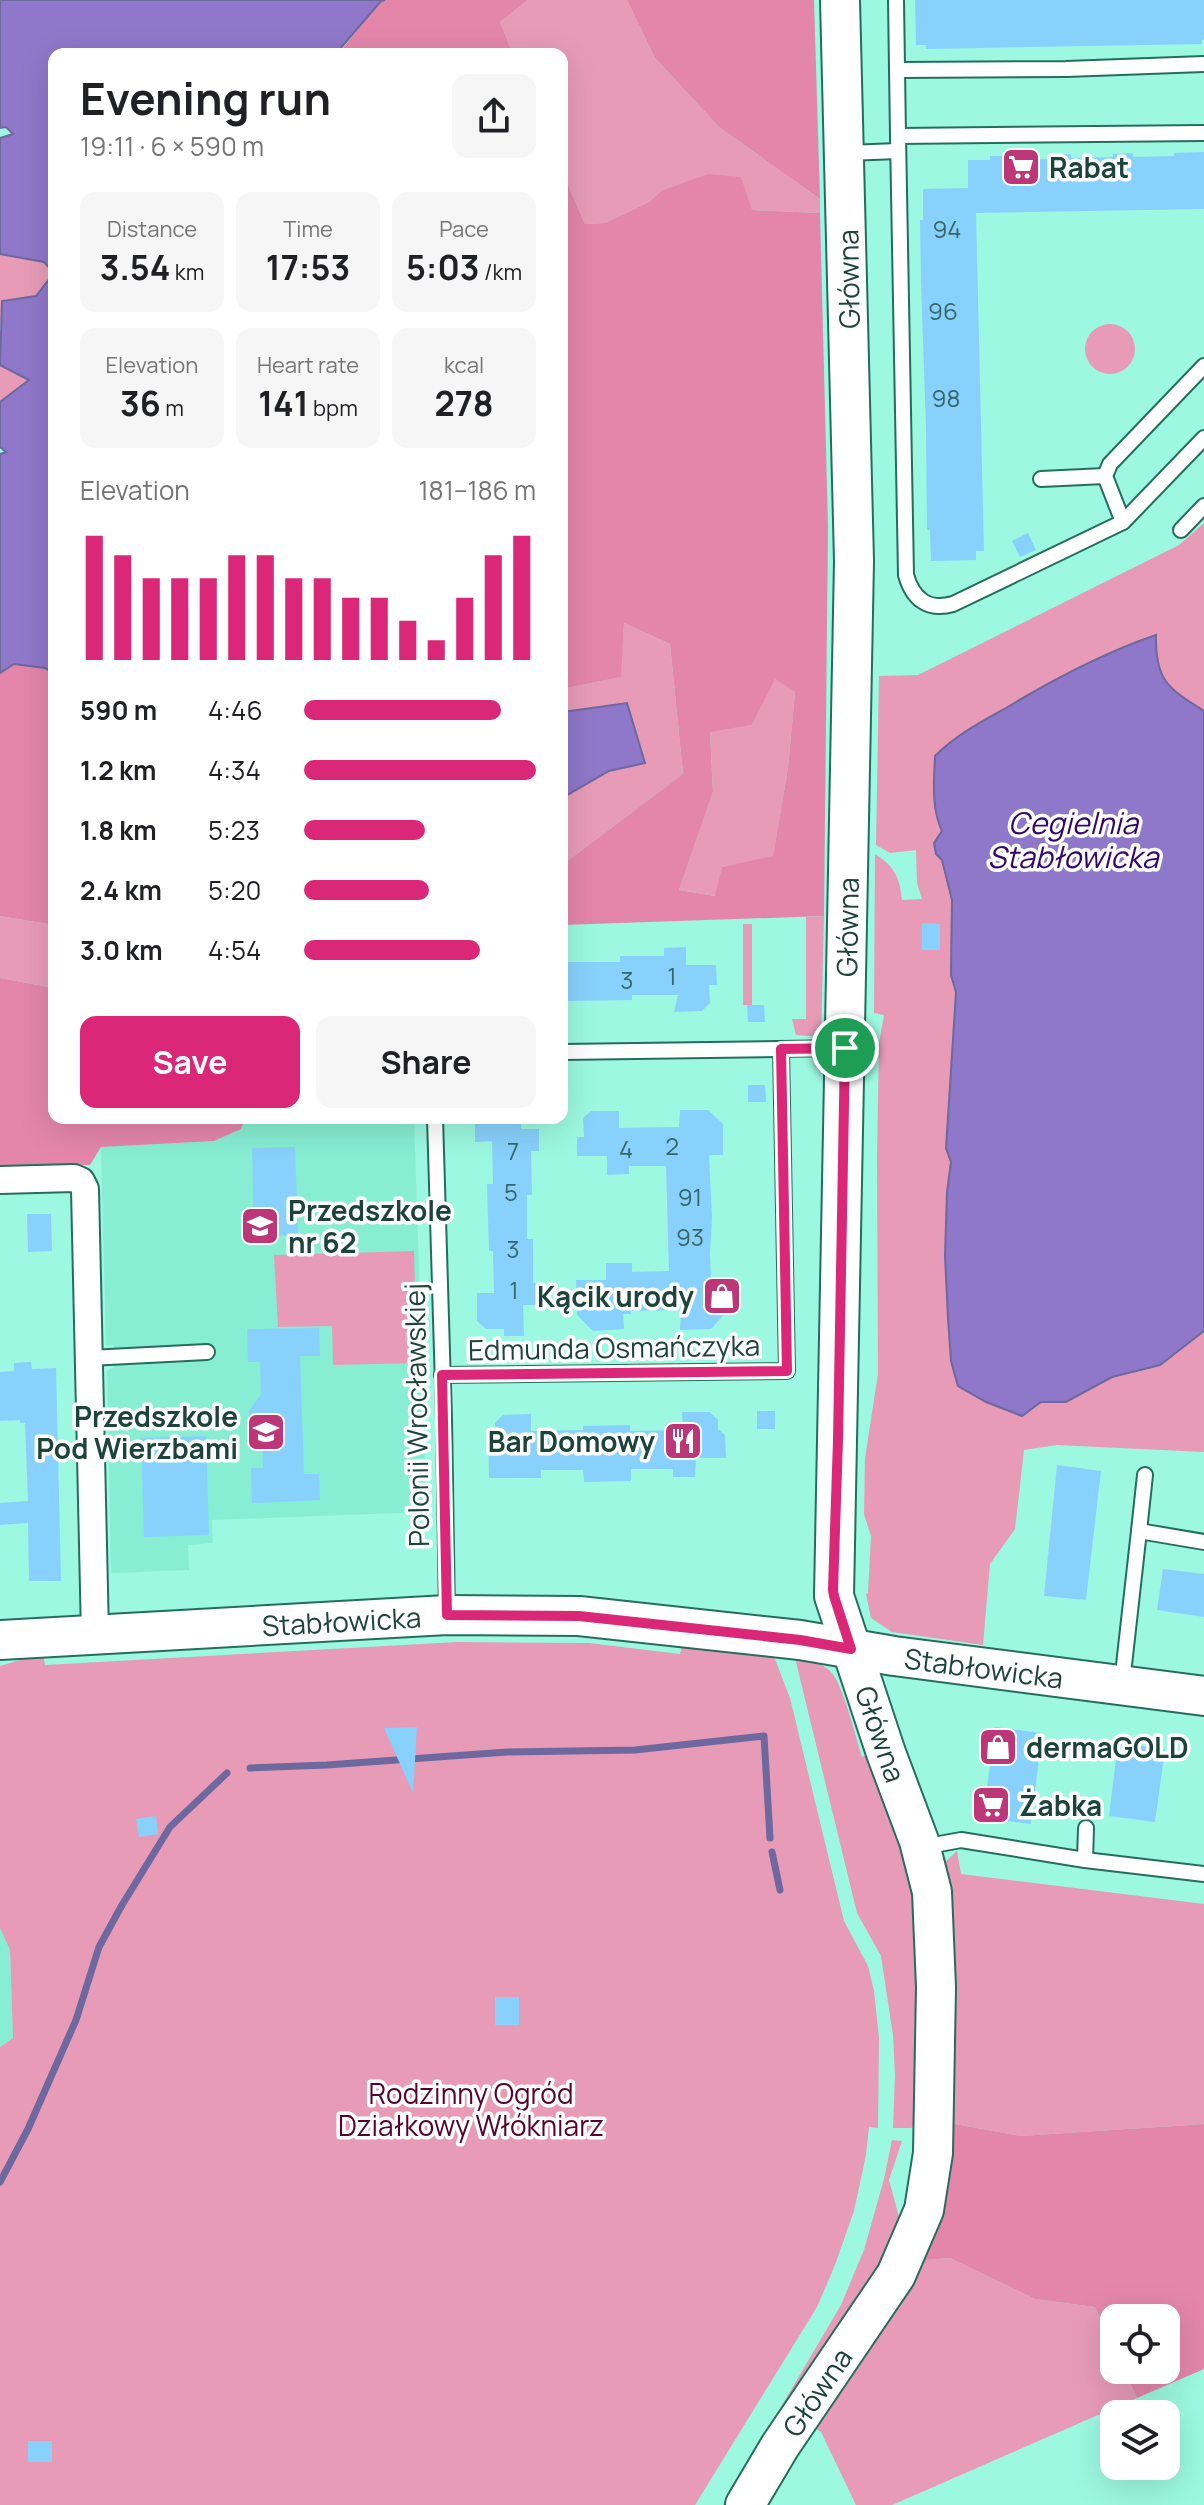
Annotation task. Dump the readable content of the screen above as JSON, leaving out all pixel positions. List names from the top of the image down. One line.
{"streets":{"street":["Główna","Stabłowicka"],"lane":["Edmunda Osmańczyka","Polonii Wrocławskiej"]},"crossings":[["Główna","Stabłowicka"],["Edmunda Osmańczyka","Polonii Wrocławskiej"],["Polonii Wrocławskiej","Stabłowicka"]],"water":["Cegielnia Stabłowicka"],"parks":["Rodzinny Ogród Działkowy Włókniarz"],"places":{"supermarket":["Rabat","Żabka"],"school or university":["Przedszkole nr 62","Przedszkole Pod Wierzbami"],"shop":["Kącik urody","dermaGOLD"],"restaurant":["Bar Domowy"]},"house_numbers":["94","96","98","1","3","2","4","7","5","91","93","3","1"],"page":{"heading":["Evening run","19:11 · 6 × 590 m"],"stats":[["Distance","3.54 km"],["Time","17:53"],["Pace","5:03 /km"],["Elevation","36 m"],["Heart rate","141 bpm"],["kcal","278"]],"chart":["Elevation","181–186 m"],"list":[{"name":"590 m","note":"4:46"},{"name":"1.2 km","note":"4:34"},{"name":"1.8 km","note":"5:23"},{"name":"2.4 km","note":"5:20"},{"name":"3.0 km","note":"4:54"}],"buttons":["Save","Share"]}}
